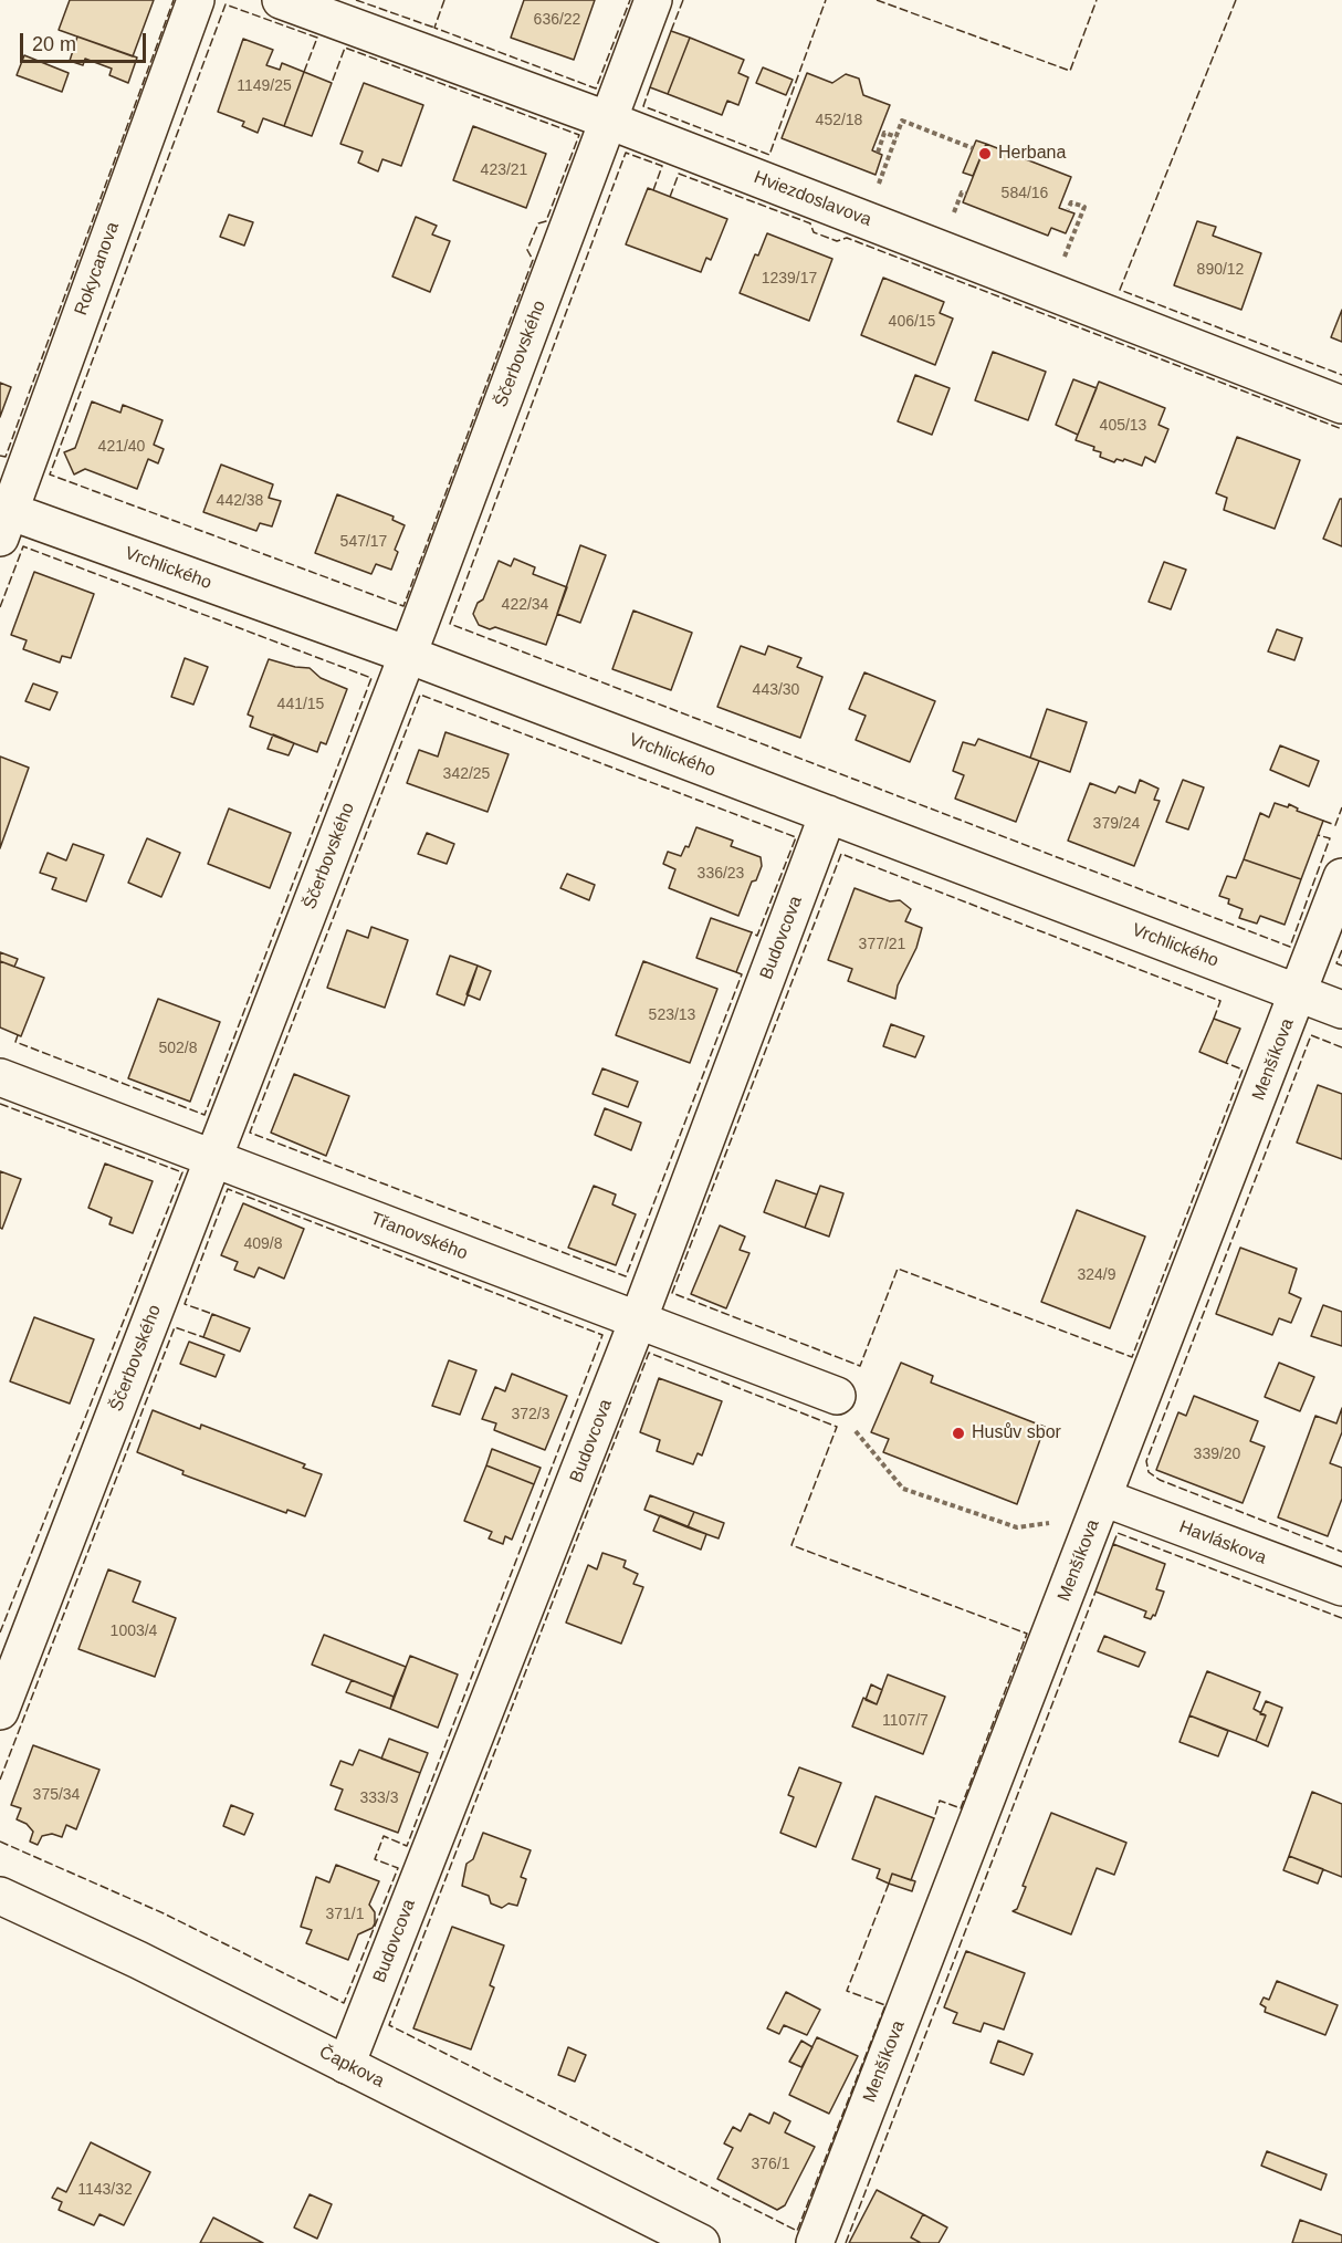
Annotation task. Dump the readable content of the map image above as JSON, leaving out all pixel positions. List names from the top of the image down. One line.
{"streets":{"street":["Hviezdoslavova","Rokycanova","Ščerbovského","Vrchlického","Budovcova","Menšíkova","Třanovského","Havláskova","Čapkova"]},"crossings":[["Hviezdoslavova","Ščerbovského"],["Rokycanova","Vrchlického"],["Ščerbovského","Vrchlického"],["Ščerbovského","Třanovského"],["Vrchlického","Budovcova"],["Vrchlického","Menšíkova"],["Budovcova","Třanovského"],["Budovcova","Čapkova"],["Menšíkova","Havláskova"]],"places":["Herbana","Husův sbor"],"house_numbers":["636/22","1149/25","452/18","423/21","584/16","890/12","1239/17","406/15","405/13","421/40","442/38","547/17","422/34","443/30","441/15","342/25","379/24","336/23","377/21","523/13","502/8","409/8","324/9","372/3","339/20","1003/4","1107/7","375/34","333/3","371/1","376/1","1143/32"],"scale_bar":"20 m"}
